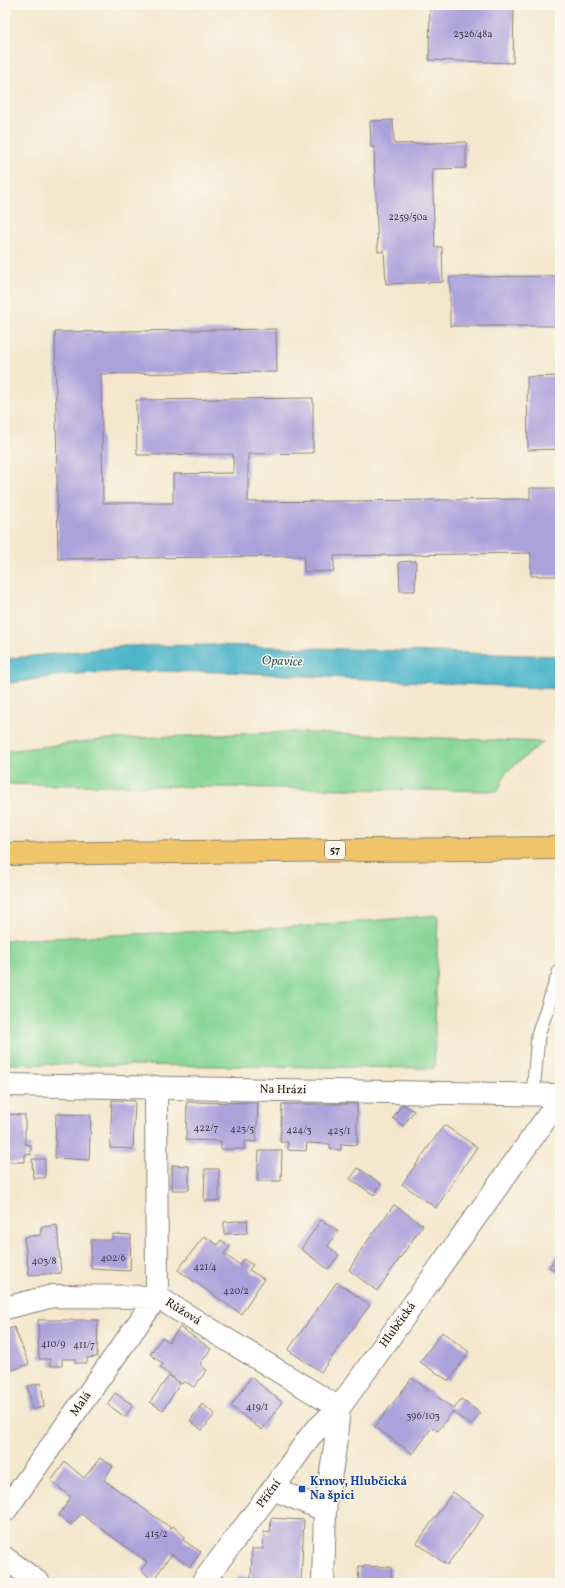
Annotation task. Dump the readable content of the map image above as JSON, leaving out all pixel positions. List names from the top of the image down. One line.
{"streets":{"main road":["57"],"street":["Na Hrázi","Růžová","Hlubčická","Malá","Příční"]},"crossings":[["Růžová","Hlubčická"],["Růžová","Malá"],["Růžová","Příční"],["Hlubčická","Příční"]],"water":["Opavice"],"places":{"transit":["Krnov, Hlubčická Na špici"]},"house_numbers":["2326/48a","2259/50a","422/7","423/5","424/3","425/1","402/6","403/8","421/4","420/2","410/9","411/7","419/1","396/103","415/2"]}
